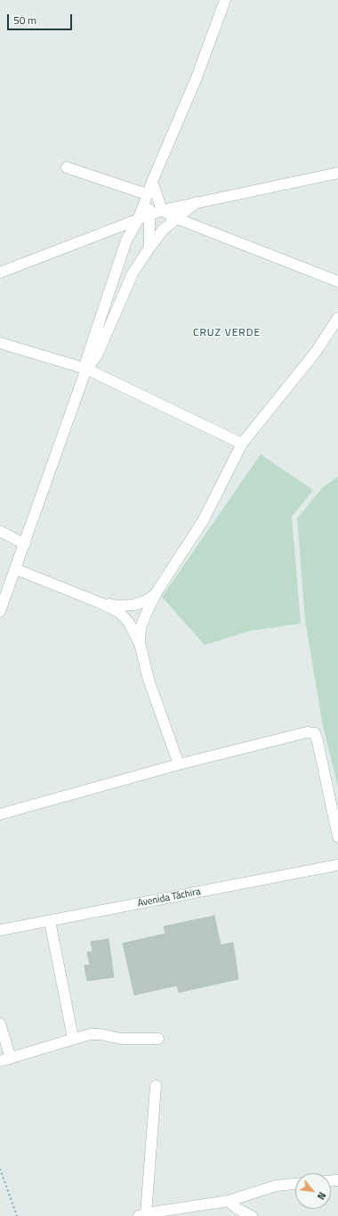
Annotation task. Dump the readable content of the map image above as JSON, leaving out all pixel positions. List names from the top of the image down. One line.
{"streets":{"street":["Avenida Táchira"]},"districts":["CRUZ VERDE"],"scale_bar":"50 m","north":"bottom right"}
